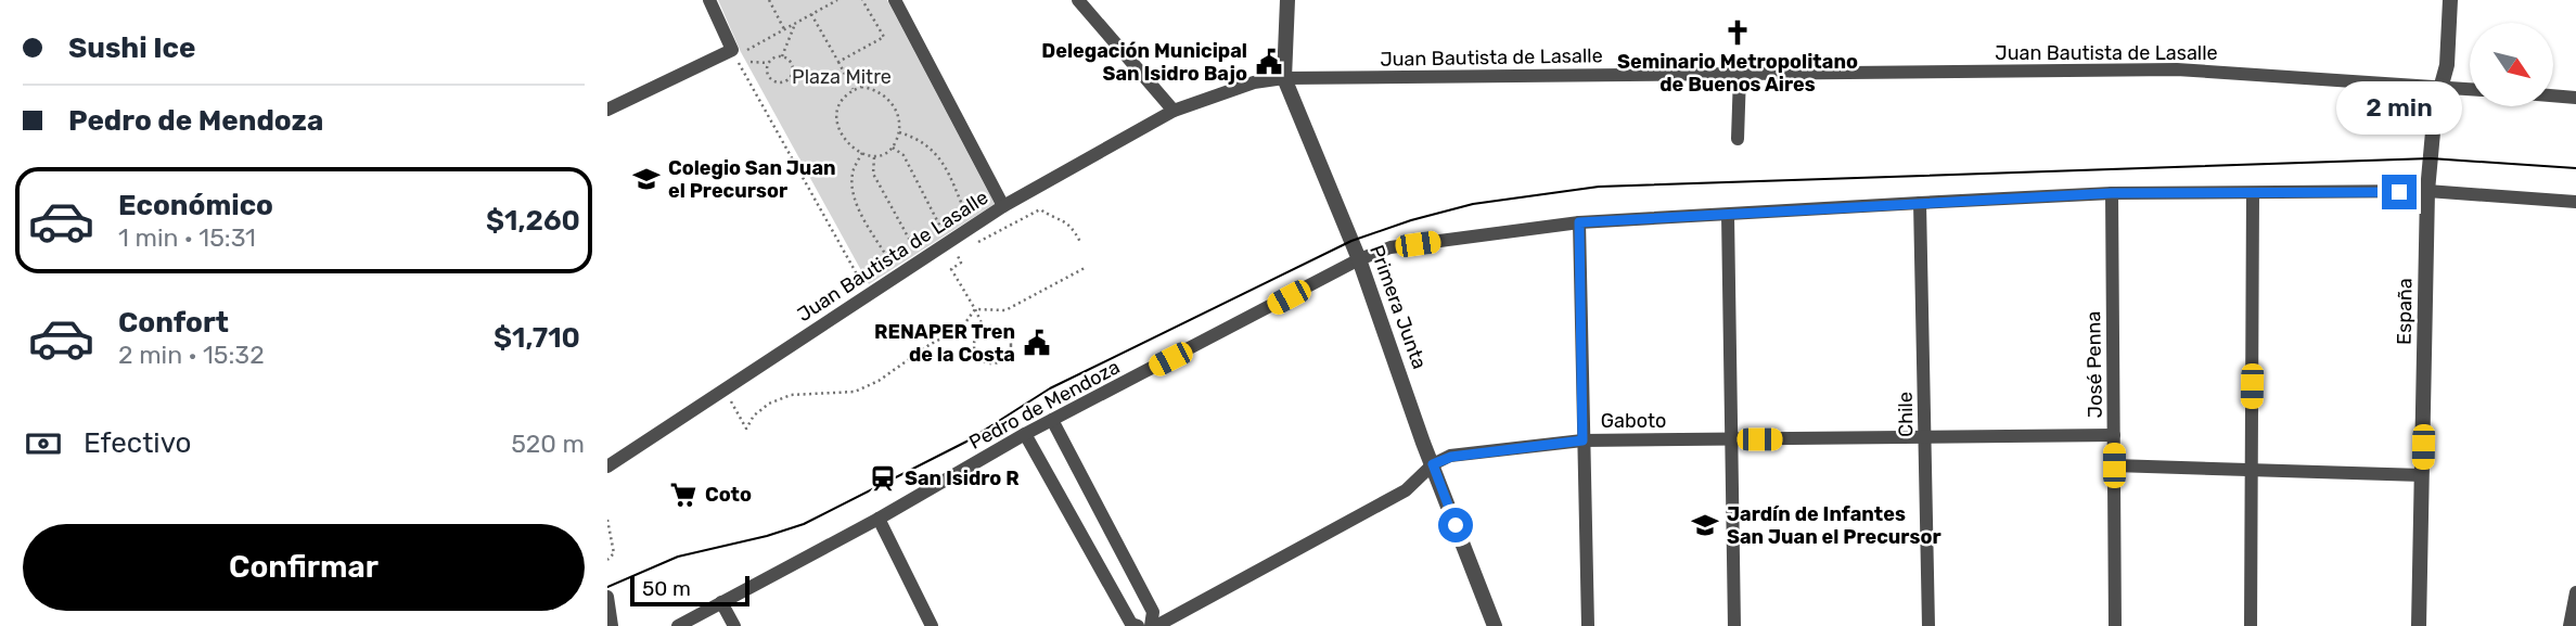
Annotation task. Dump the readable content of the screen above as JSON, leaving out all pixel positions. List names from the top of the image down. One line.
{"streets":{"street":["Juan Bautista de Lasalle","Primera Junta","España","José Penna","Pedro de Mendoza","Chile","Gaboto"]},"crossings":[["Juan Bautista de Lasalle","Primera Junta"],["Juan Bautista de Lasalle","España"],["Primera Junta","Pedro de Mendoza"],["Primera Junta","Gaboto"],["España","Pedro de Mendoza"],["José Penna","Pedro de Mendoza"],["José Penna","Gaboto"],["Pedro de Mendoza","Chile"],["Chile","Gaboto"]],"parks":["Plaza Mitre"],"places":{"church":["Seminario Metropolitano de Buenos Aires"],"public building":["Delegación Municipal San Isidro Bajo","RENAPER Tren de la Costa"],"school or university":["Colegio San Juan el Precursor","Jardín de Infantes San Juan el Precursor"],"station":["San Isidro R"],"supermarket":["Coto"]},"scale_bar":"50 m","north":"bottom right","page":{"banner":["Sushi Ice","Pedro de Mendoza"],"bubble":"2 min","list":[{"name":"Económico","note":"1 min · 15:31","value":"$1,260"},{"name":"Confort","note":"2 min · 15:32","value":"$1,710"}],"pay":["Efectivo","520 m"],"buttons":"Confirmar","scale":"50 m"}}
